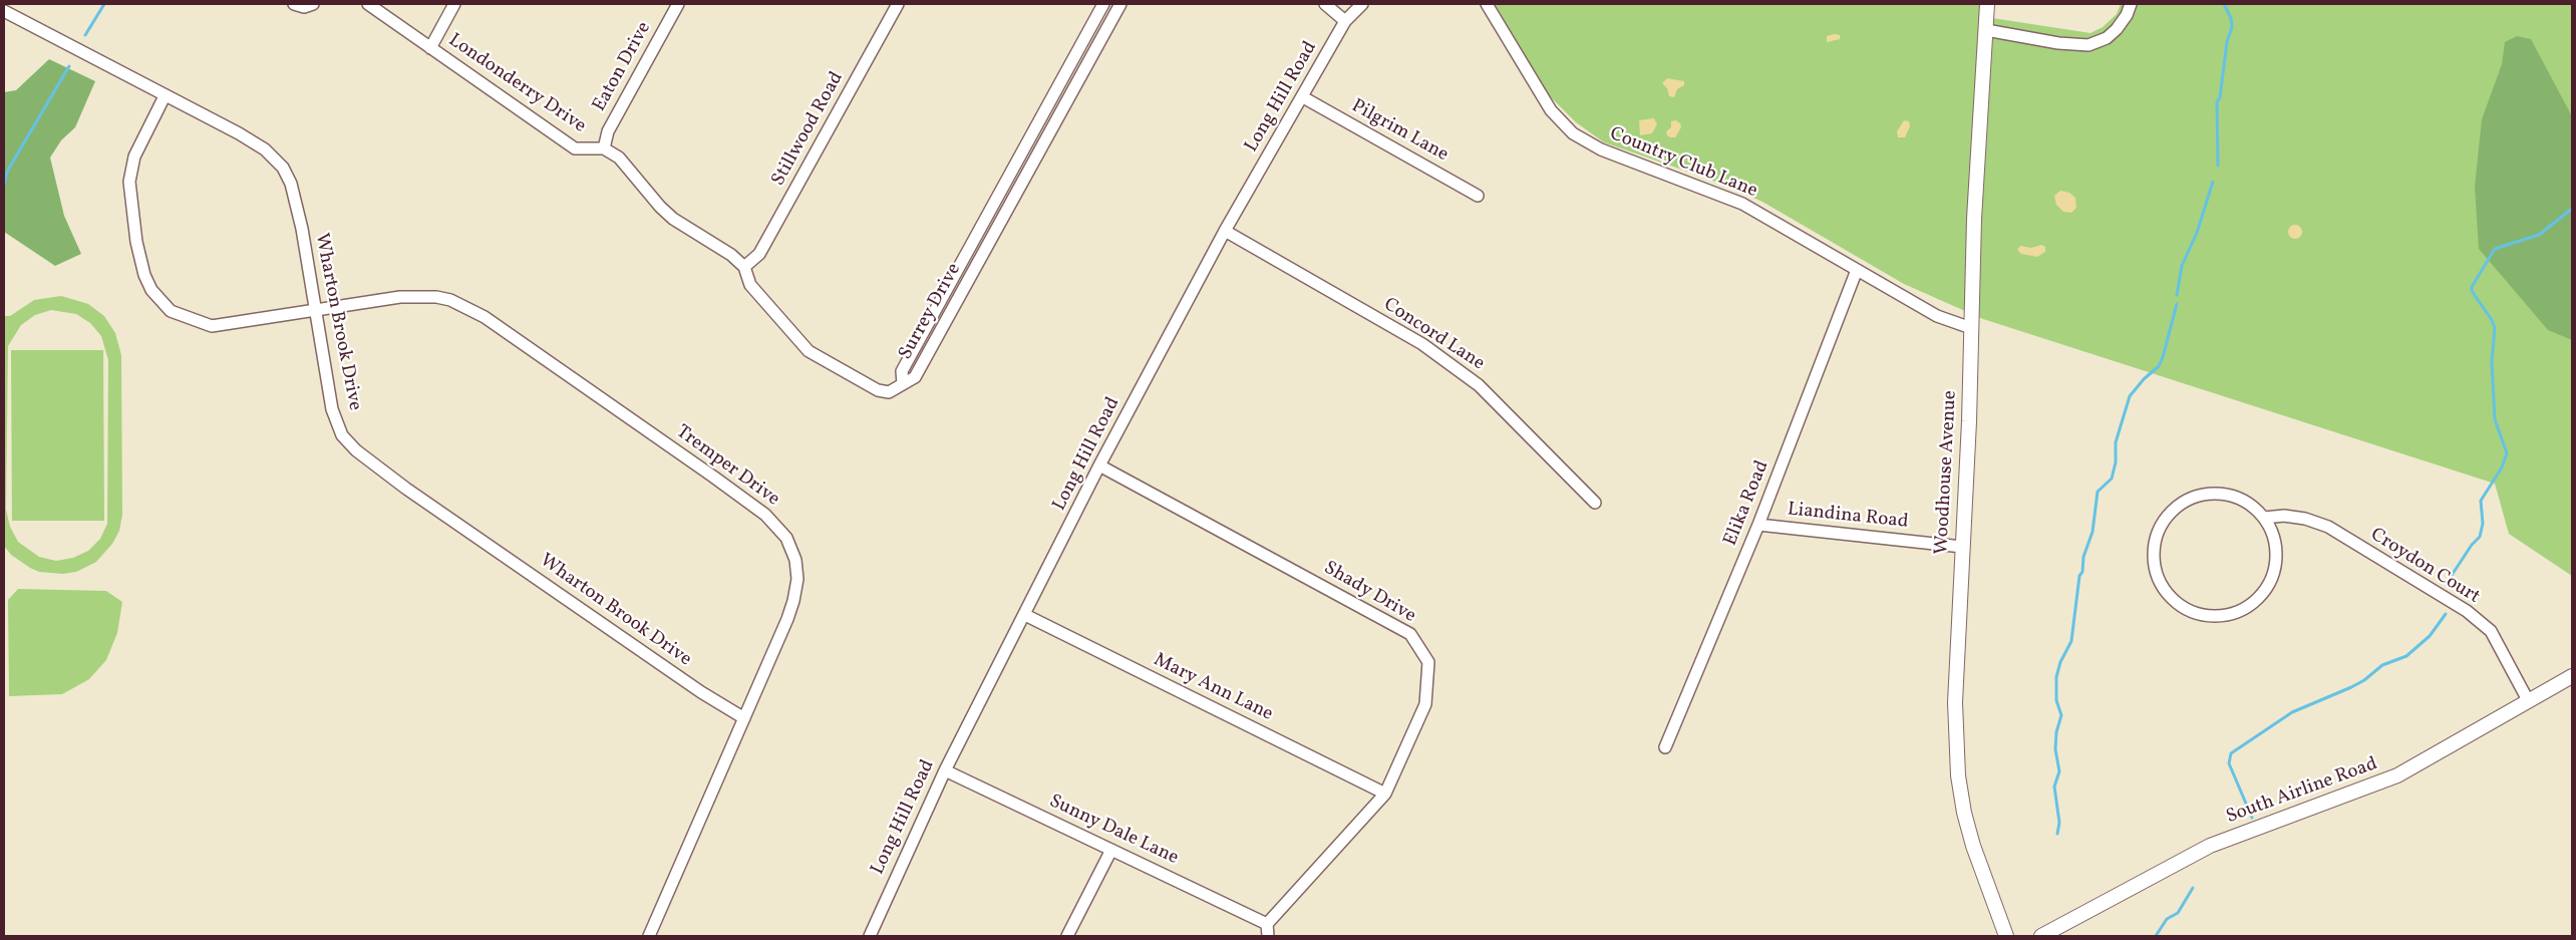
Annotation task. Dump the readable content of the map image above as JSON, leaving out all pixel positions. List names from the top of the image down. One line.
{"streets":{"main road":["Woodhouse Avenue","South Airline Road"],"street":["Eaton Drive","Londonderry Drive","Long Hill Road","Stillwood Road","Pilgrim Lane","Country Club Lane","Surrey Drive","Wharton Brook Drive","Concord Lane","Tremper Drive","Elika Road","Liandina Road","Croydon Court","Shady Drive","Mary Ann Lane","Sunny Dale Lane"]},"crossings":[["Eaton Drive","Londonderry Drive"],["Londonderry Drive","Stillwood Road"],["Londonderry Drive","Surrey Drive"],["Long Hill Road","Pilgrim Lane"],["Long Hill Road","Concord Lane"],["Long Hill Road","Shady Drive"],["Long Hill Road","Mary Ann Lane"],["Long Hill Road","Sunny Dale Lane"],["Country Club Lane","Woodhouse Avenue"],["Country Club Lane","Elika Road"],["Wharton Brook Drive","Tremper Drive"],["Woodhouse Avenue","Liandina Road"],["Elika Road","Liandina Road"],["Croydon Court","South Airline Road"],["Shady Drive","Mary Ann Lane"],["Shady Drive","Sunny Dale Lane"]]}
